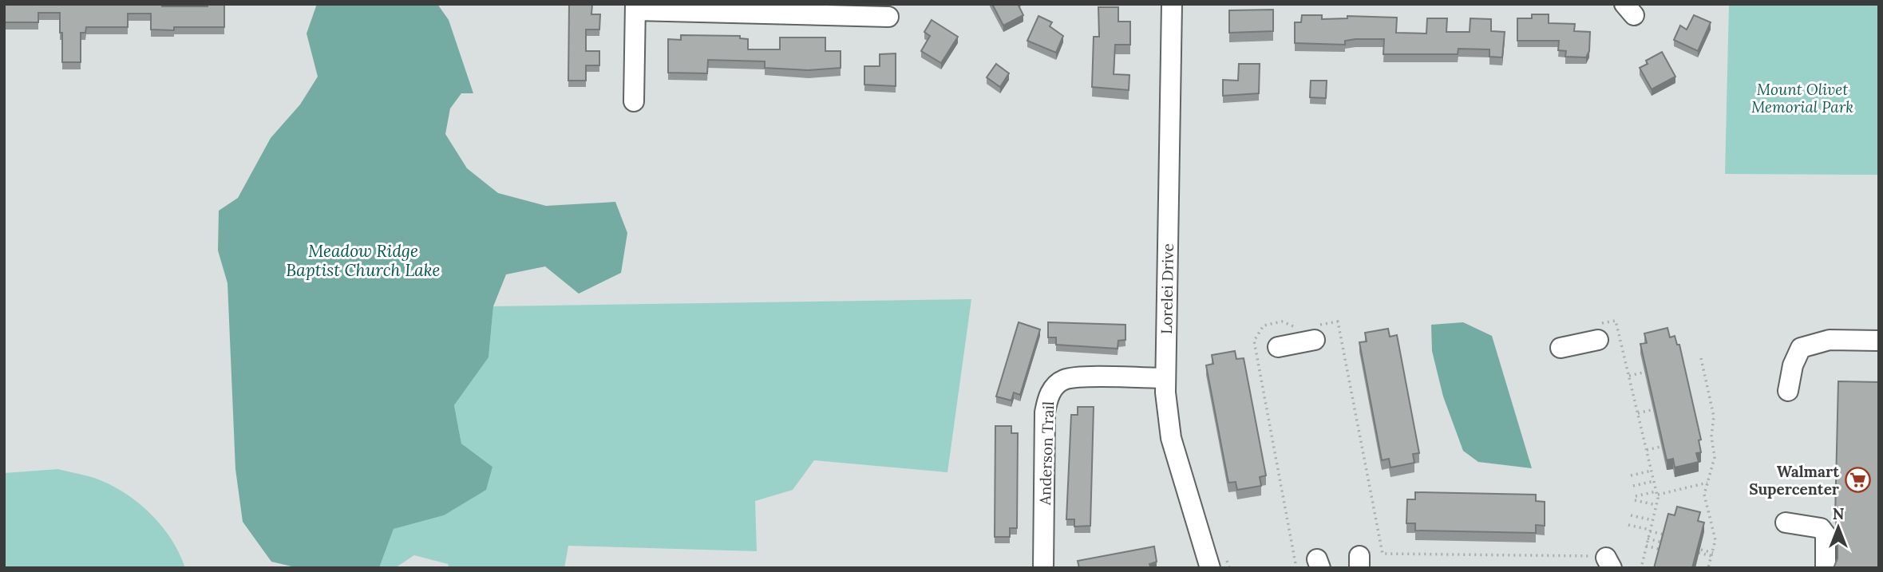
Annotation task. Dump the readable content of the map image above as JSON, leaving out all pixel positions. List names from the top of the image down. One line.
{"streets":{"street":["Lorelei Drive","Anderson Trail"]},"crossings":[["Lorelei Drive","Anderson Trail"]],"water":["Meadow Ridge Baptist Church Lake"],"parks":["Mount Olivet Memorial Park"],"places":{"supermarket":["Walmart Supercenter"]},"north":"top"}
